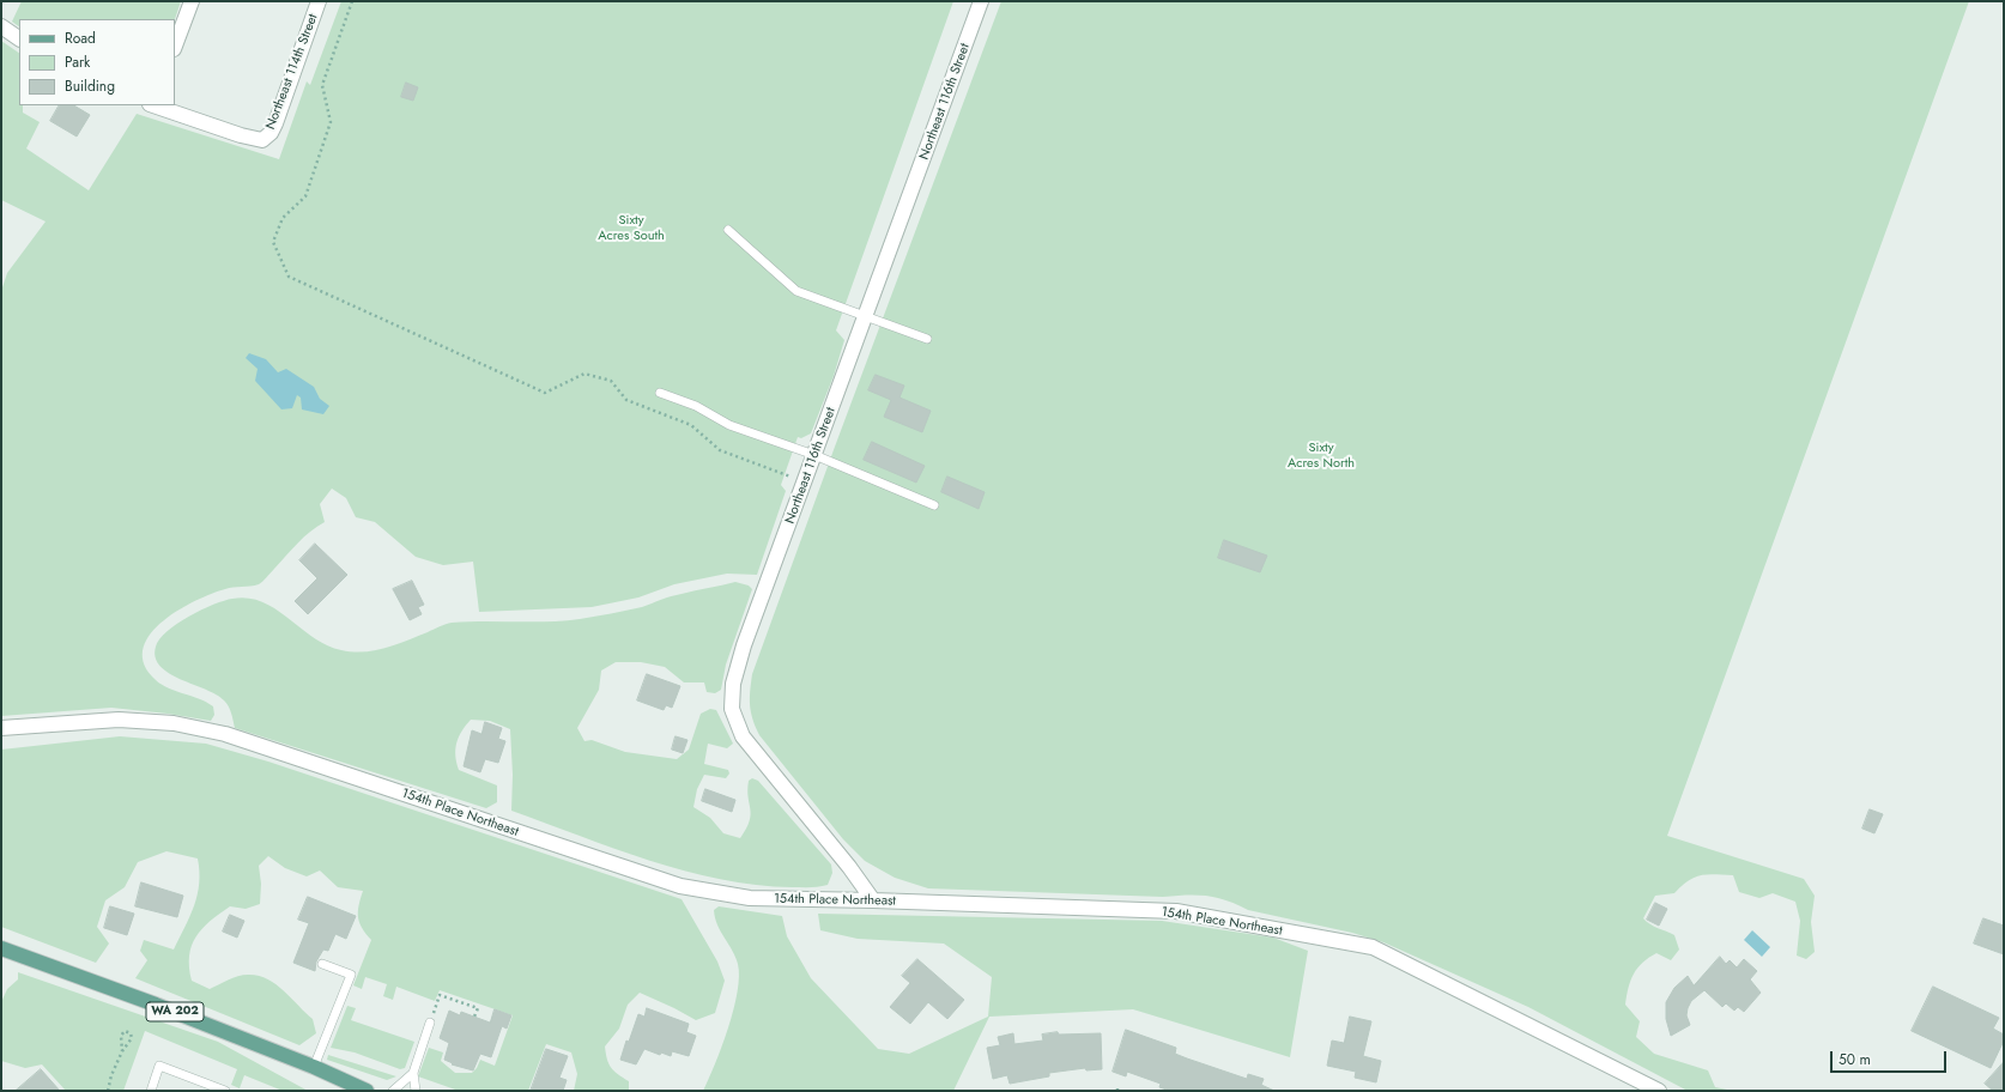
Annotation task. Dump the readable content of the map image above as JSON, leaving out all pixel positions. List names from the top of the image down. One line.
{"streets":{"main road":["WA 202"],"street":["Northeast 114th Street","Northeast 116th Street","154th Place Northeast"]},"crossings":[["Northeast 116th Street","154th Place Northeast"]],"parks":["Sixty Acres South","Sixty Acres North"],"legend":["Road","Park","Building"],"scale_bar":"50 m"}
